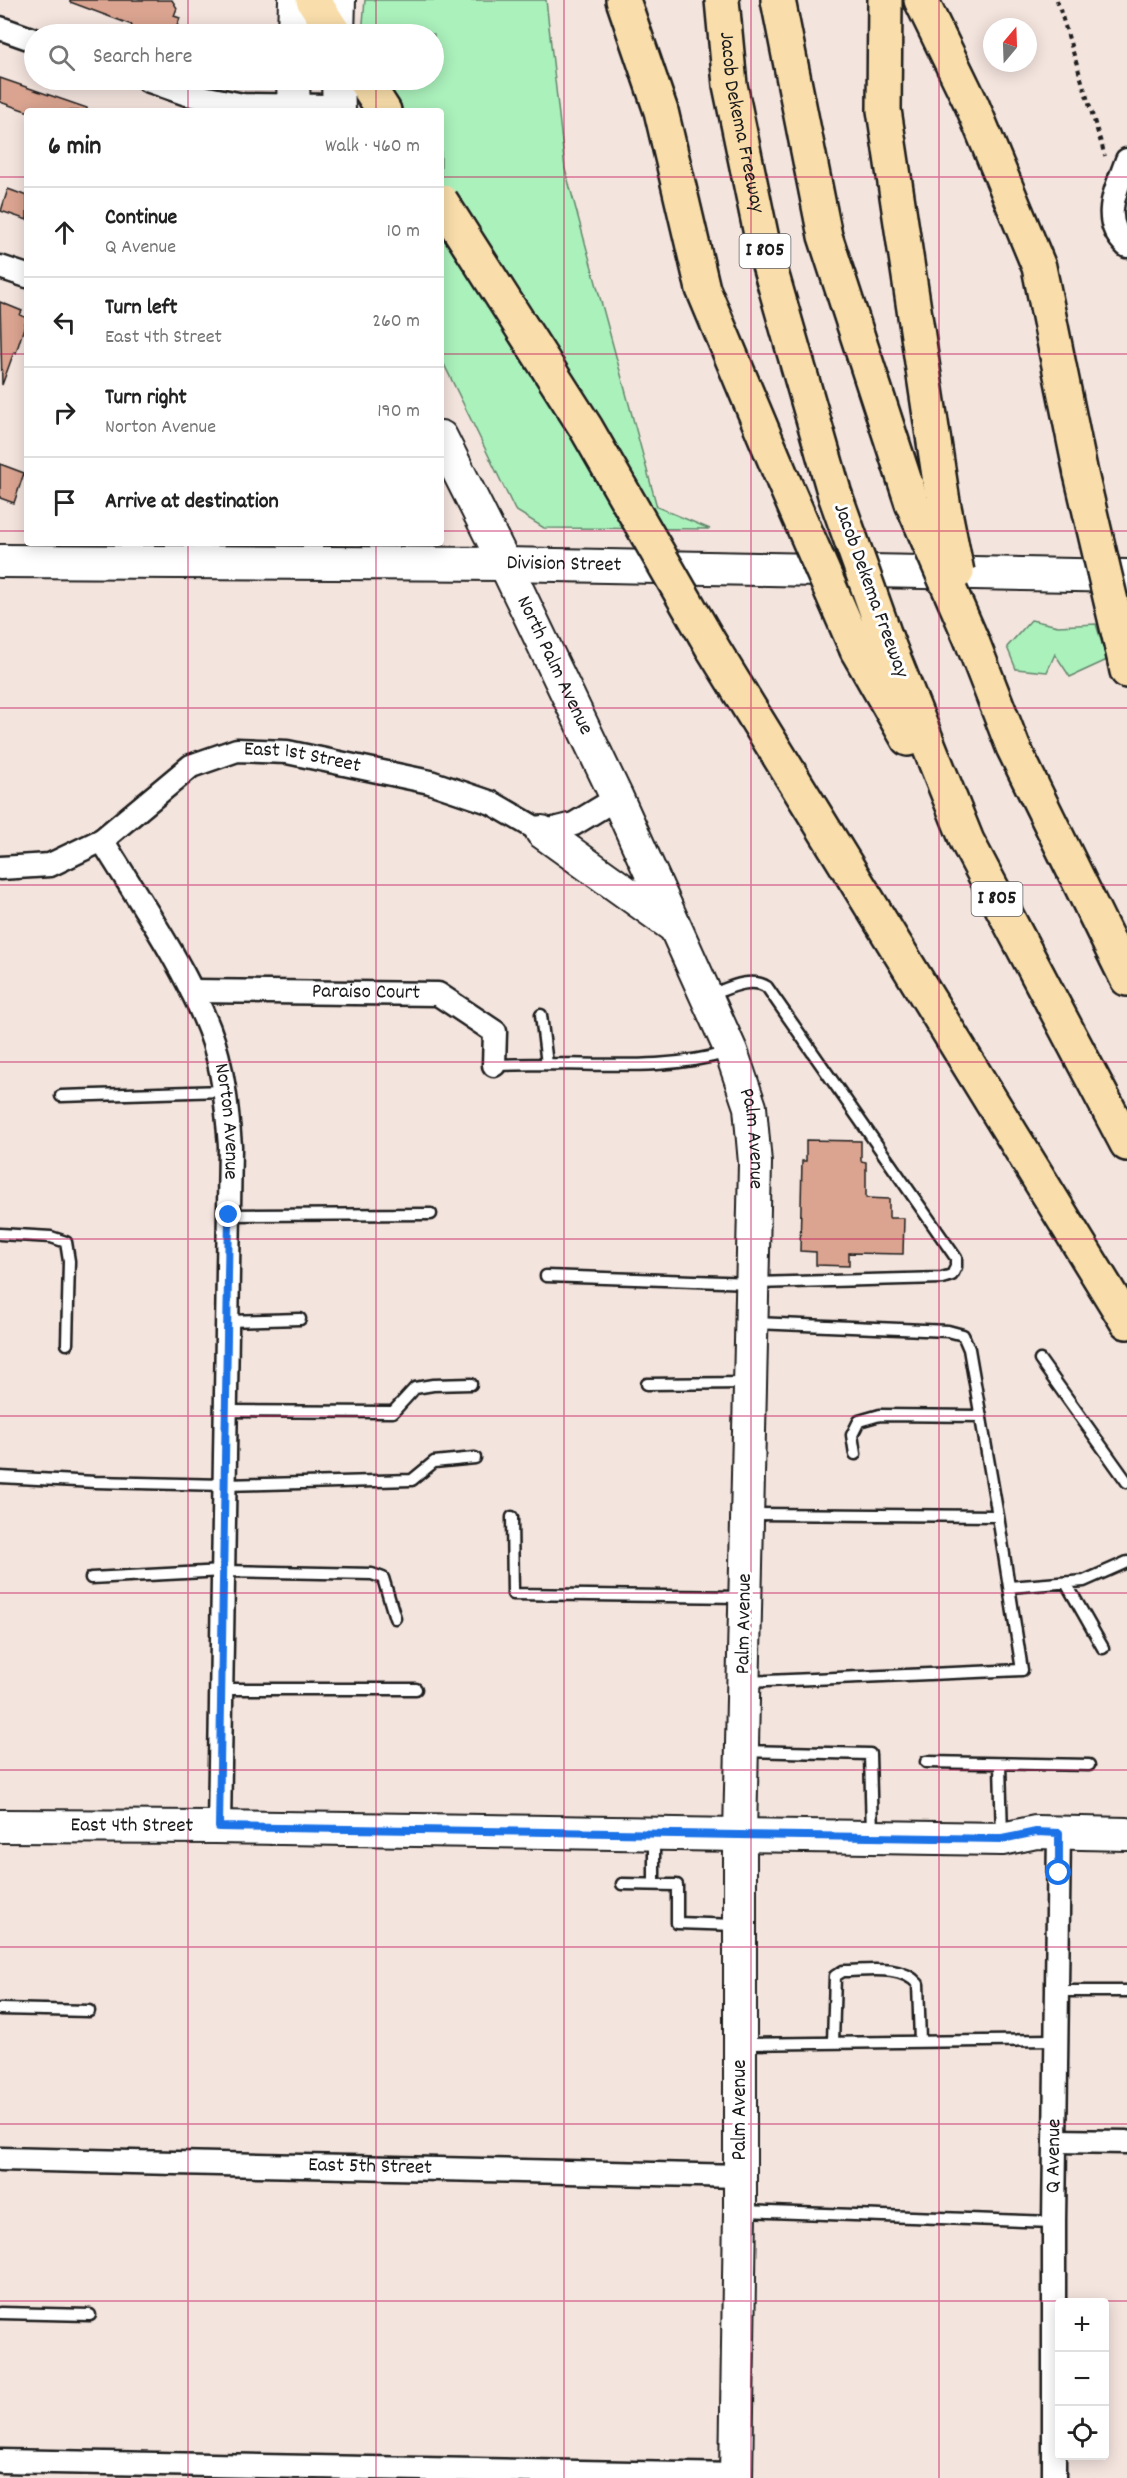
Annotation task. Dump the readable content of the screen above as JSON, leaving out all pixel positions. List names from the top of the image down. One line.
{"streets":{"highway":["Jacob Dekema Freeway","I 805"],"street":["Division Street","North Palm Avenue","East 1st Street","Paraiso Court","Norton Avenue","Palm Avenue","East 4th Street","Q Avenue","East 5th Street"]},"crossings":[["Division Street","North Palm Avenue"],["North Palm Avenue","Palm Avenue"],["East 1st Street","Norton Avenue"],["Paraiso Court","Norton Avenue"],["Norton Avenue","East 4th Street"],["Palm Avenue","East 4th Street"],["Palm Avenue","East 5th Street"],["East 4th Street","Q Avenue"]],"north":"top","page":{"search":"Search here","heading":["6 min","Walk · 460 m"],"list":[["Continue","Q Avenue","10 m"],["Turn left","East 4th Street","260 m"],["Turn right","Norton Avenue","190 m"],"Arrive at destination"],"map_buttons":["+","−"]}}
